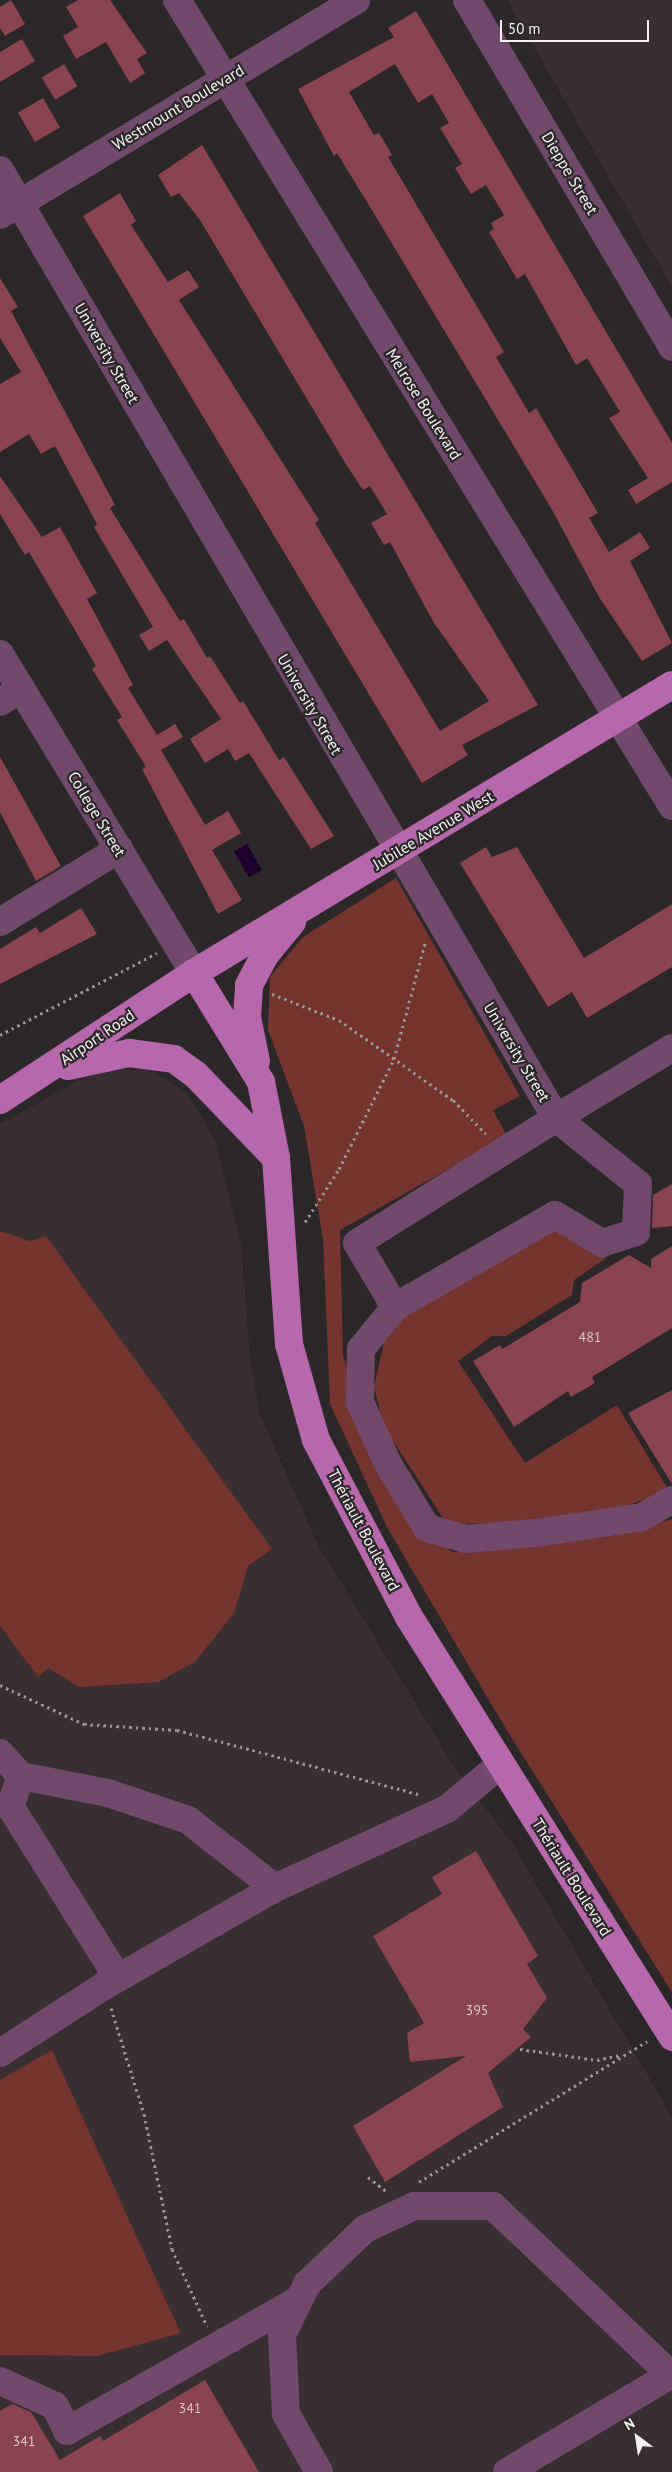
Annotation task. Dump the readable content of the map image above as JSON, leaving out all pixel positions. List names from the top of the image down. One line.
{"streets":{"main road":["Jubilee Avenue West","Airport Road","Thériault Boulevard"],"street":["Westmount Boulevard","Dieppe Street","University Street","Melrose Boulevard","College Street"]},"crossings":[["Westmount Boulevard","University Street"],["Westmount Boulevard","Melrose Boulevard"],["University Street","Jubilee Avenue West"],["Melrose Boulevard","Jubilee Avenue West"],["College Street","Jubilee Avenue West"],["College Street","Airport Road"],["College Street","Thériault Boulevard"],["Jubilee Avenue West","Airport Road"],["Jubilee Avenue West","Thériault Boulevard"],["Airport Road","Thériault Boulevard"]],"house_numbers":["481","395","341","341"],"scale_bar":"50 m","north":"top left"}
